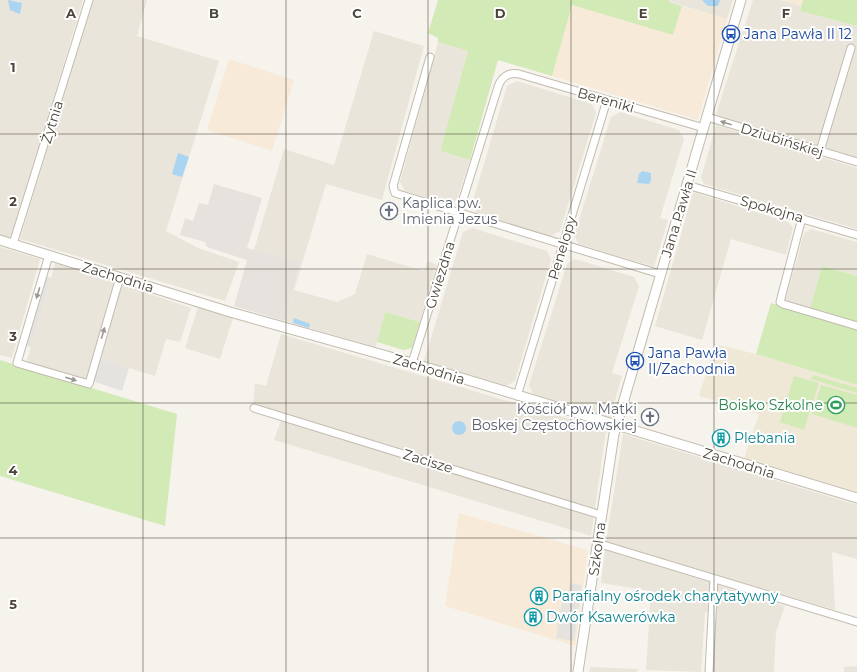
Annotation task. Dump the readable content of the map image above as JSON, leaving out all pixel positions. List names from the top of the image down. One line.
{"streets":{"street":["Bereniki","Żytnia","Dziubińskiej","Spokojna","Jana Pawła II","Penelopy","Gwiezdna","Zachodnia","Zacisze","Szkolna"]},"crossings":[["Bereniki","Jana Pawła II"],["Bereniki","Penelopy"],["Bereniki","Gwiezdna"],["Żytnia","Zachodnia"],["Dziubińskiej","Jana Pawła II"],["Spokojna","Jana Pawła II"],["Jana Pawła II","Zachodnia"],["Jana Pawła II","Szkolna"],["Penelopy","Zachodnia"],["Gwiezdna","Zachodnia"],["Zachodnia","Szkolna"],["Zacisze","Szkolna"]],"one_way":["Dziubińskiej"],"places":{"bus stop":["Jana Pawła II 12","Jana Pawła II/Zachodnia"],"church":["Kaplica pw. Imienia Jezus","Kościół pw. Matki Boskej Częstochowskiej"],"sports":["Boisko Szkolne"],"building":["Plebania","Parafialny ośrodek charytatywny","Dwór Ksawerówka"]},"grid":{"columns":["A","B","C","D","E","F"],"rows":["1","2","3","4","5"]}}
